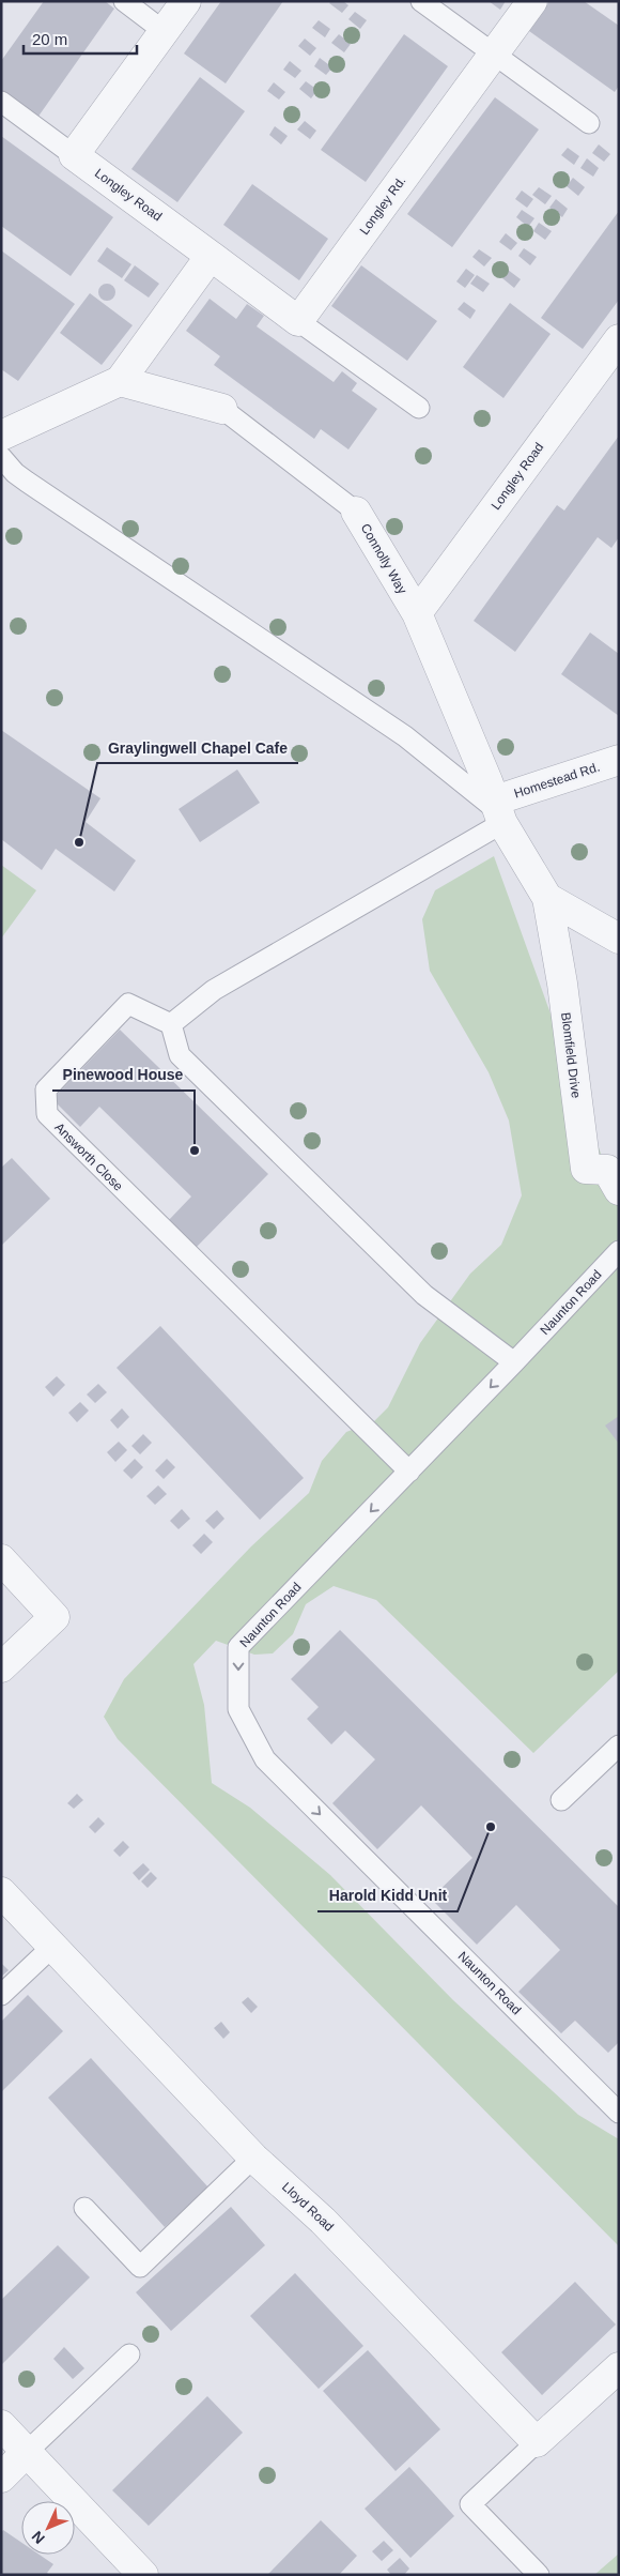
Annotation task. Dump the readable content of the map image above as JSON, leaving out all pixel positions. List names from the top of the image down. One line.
{"streets":{"street":["Longley Road","Longley Rd.","Connolly Way","Homestead Rd.","Blomfield Drive","Lloyd Road"],"lane":["Answorth Close","Naunton Road"]},"crossings":[["Longley Road","Connolly Way"],["Connolly Way","Homestead Rd."],["Connolly Way","Blomfield Drive"],["Answorth Close","Naunton Road"]],"places":["Graylingwell Chapel Cafe","Pinewood House","Harold Kidd Unit"],"scale_bar":"20 m","north":"bottom left"}
